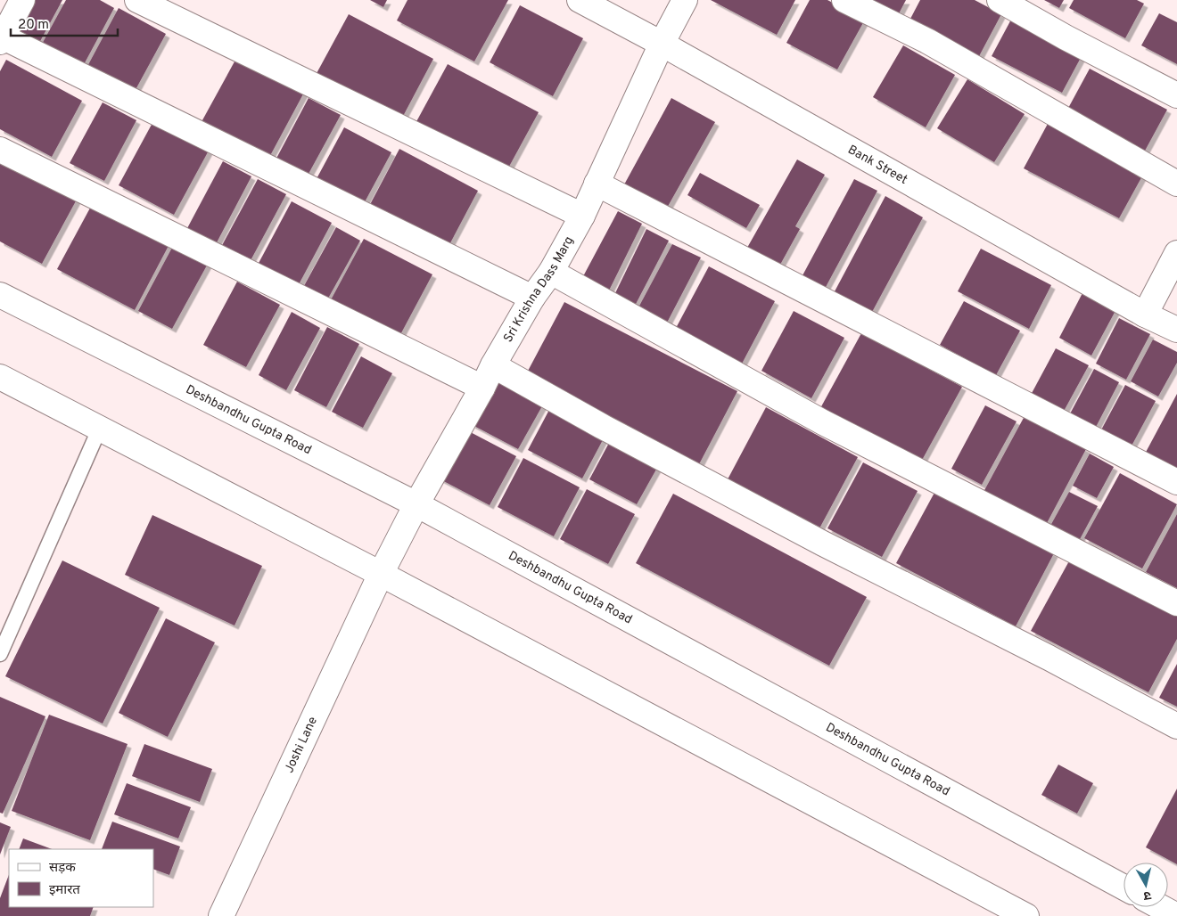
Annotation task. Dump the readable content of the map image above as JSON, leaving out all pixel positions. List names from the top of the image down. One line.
{"streets":{"street":["Bank Street","Sri Krishna Dass Marg","Deshbandhu Gupta Road","Joshi Lane"]},"crossings":[["Bank Street","Sri Krishna Dass Marg"],["Sri Krishna Dass Marg","Deshbandhu Gupta Road"],["Sri Krishna Dass Marg","Joshi Lane"]],"legend":["सड़क","इमारत"],"scale_bar":"20 m","north":"bottom"}
